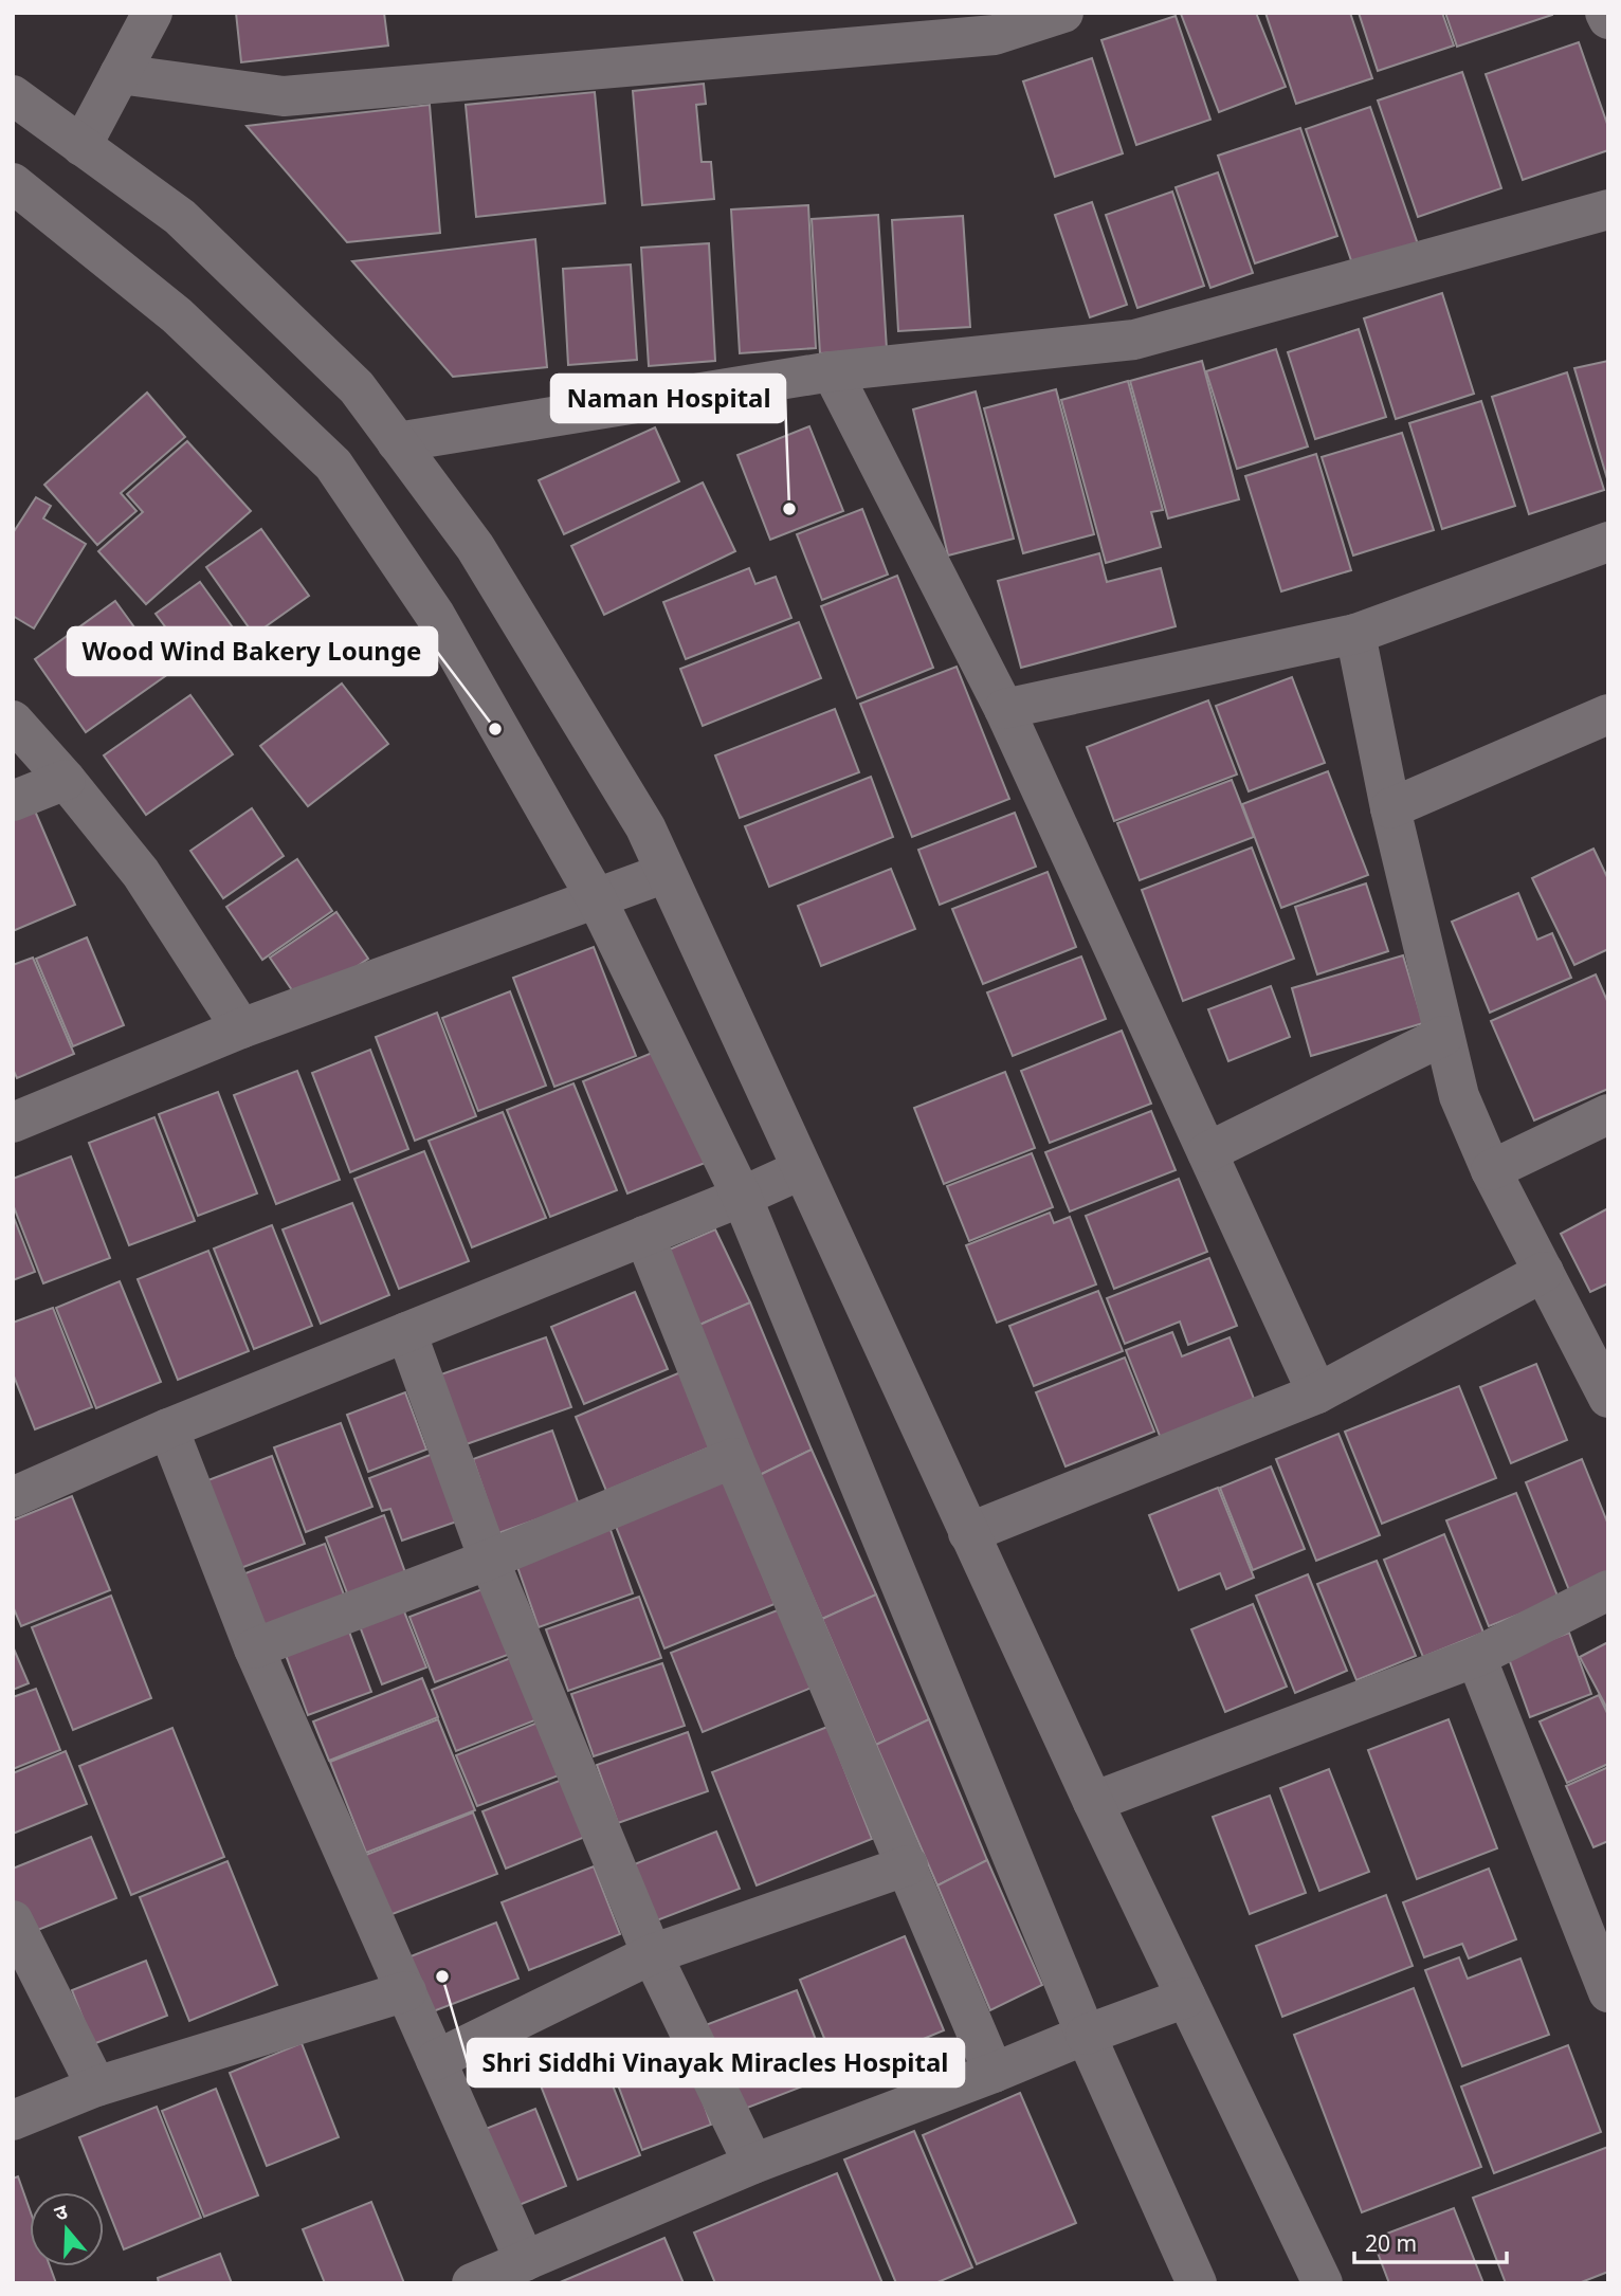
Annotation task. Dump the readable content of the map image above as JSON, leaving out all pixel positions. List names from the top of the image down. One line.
{"places":["Naman Hospital","Wood Wind Bakery Lounge","Shri Siddhi Vinayak Miracles Hospital"],"scale_bar":"20 m","north":"top"}
